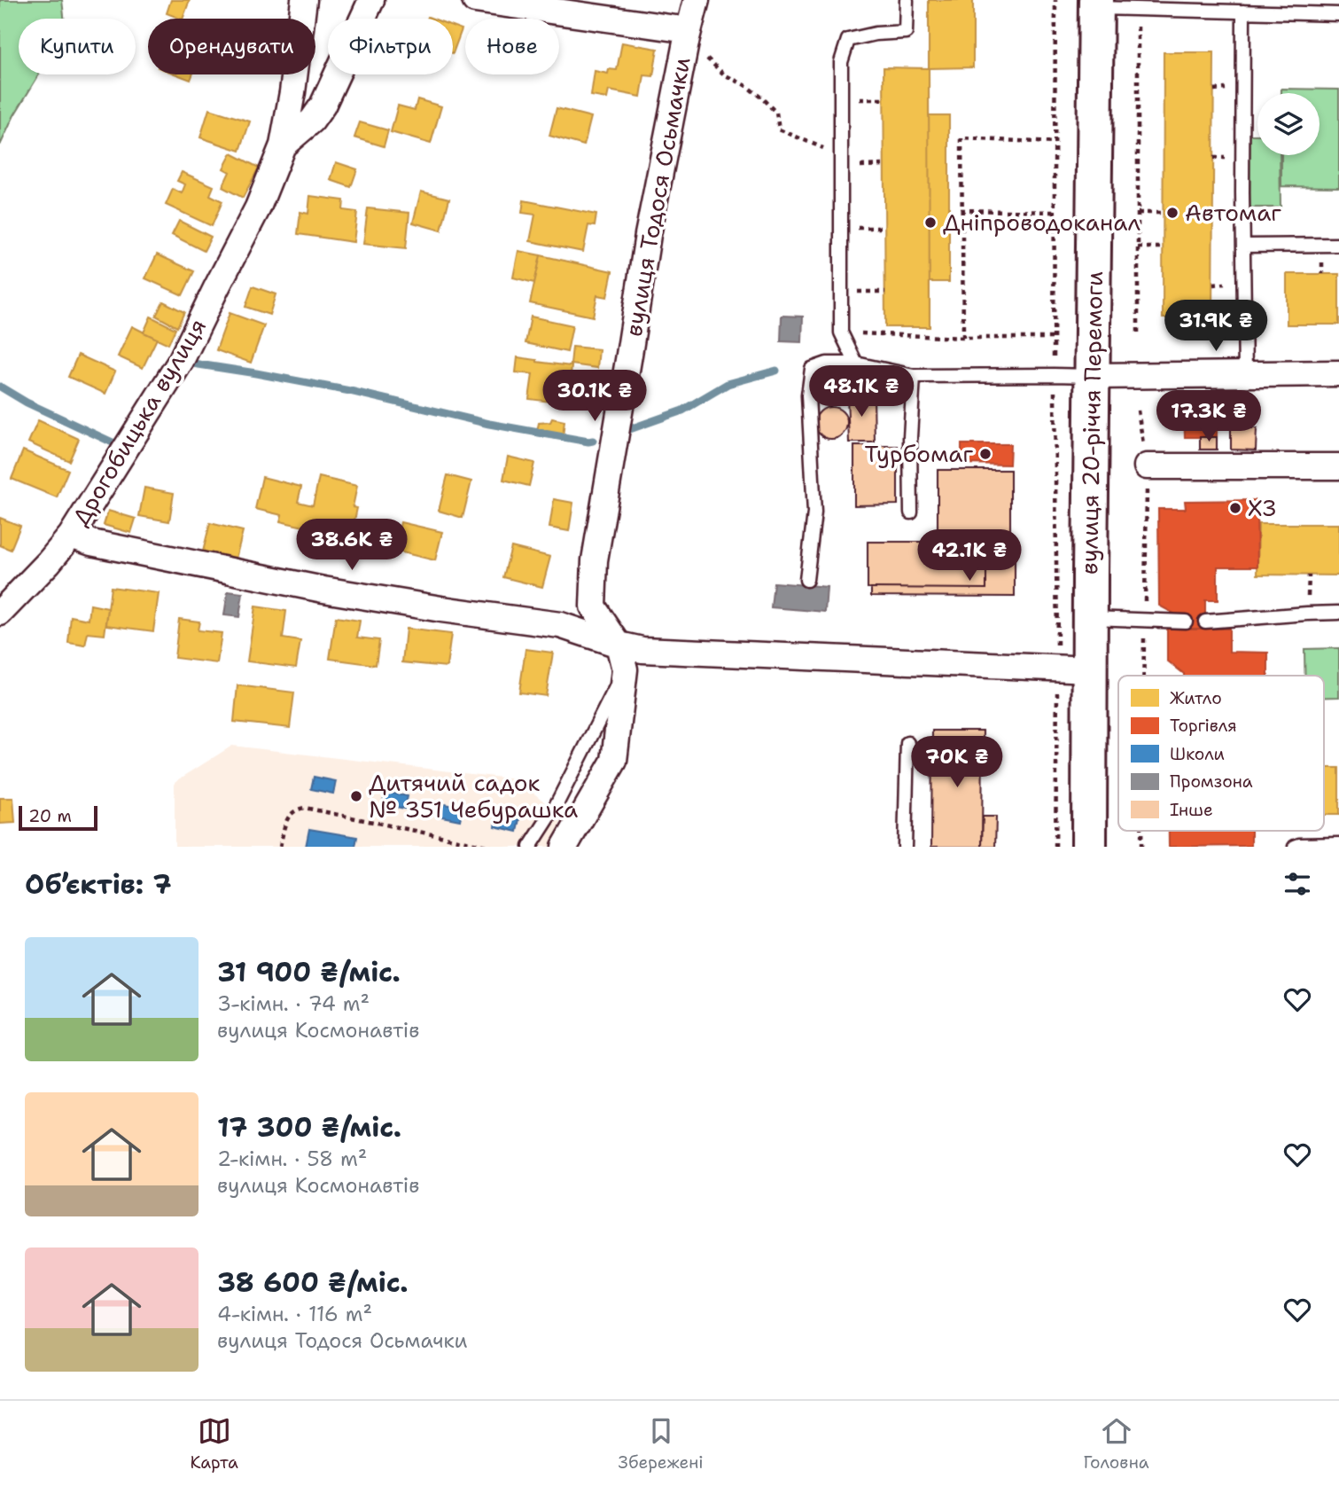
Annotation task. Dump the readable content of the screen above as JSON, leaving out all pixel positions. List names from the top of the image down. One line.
{"streets":{"street":["вулиця Тодося Осьмачки","Дрогобицька вулиця","вулиця 20-річчя Перемоги"]},"places":["Автомаг","Дніпроводоканал","Турбомаг","ХЗ","Дитячий садок № 351 Чебурашка"],"legend":["Житло","Торгівля","Школи","Промзона","Інше"],"scale_bar":"20 m","page":{"chip":["Купити","Орендувати","Фільтри","Нове"],"price":["31.9K ₴","48.1K ₴","30.1K ₴","17.3K ₴","38.6K ₴","42.1K ₴","70K ₴"],"scale":"20 m","heading":"Об’єктів: 7","list":[{"name":"31 900 ₴/міс.","note":"3-кімн. · 74 m² · вулиця Космонавтів"},{"name":"17 300 ₴/міс.","note":"2-кімн. · 58 m² · вулиця Космонавтів"},{"name":"38 600 ₴/міс.","note":"4-кімн. · 116 m² · вулиця Тодося Осьмачки"}],"tabs":["Карта","Збережені","Головна"]}}
